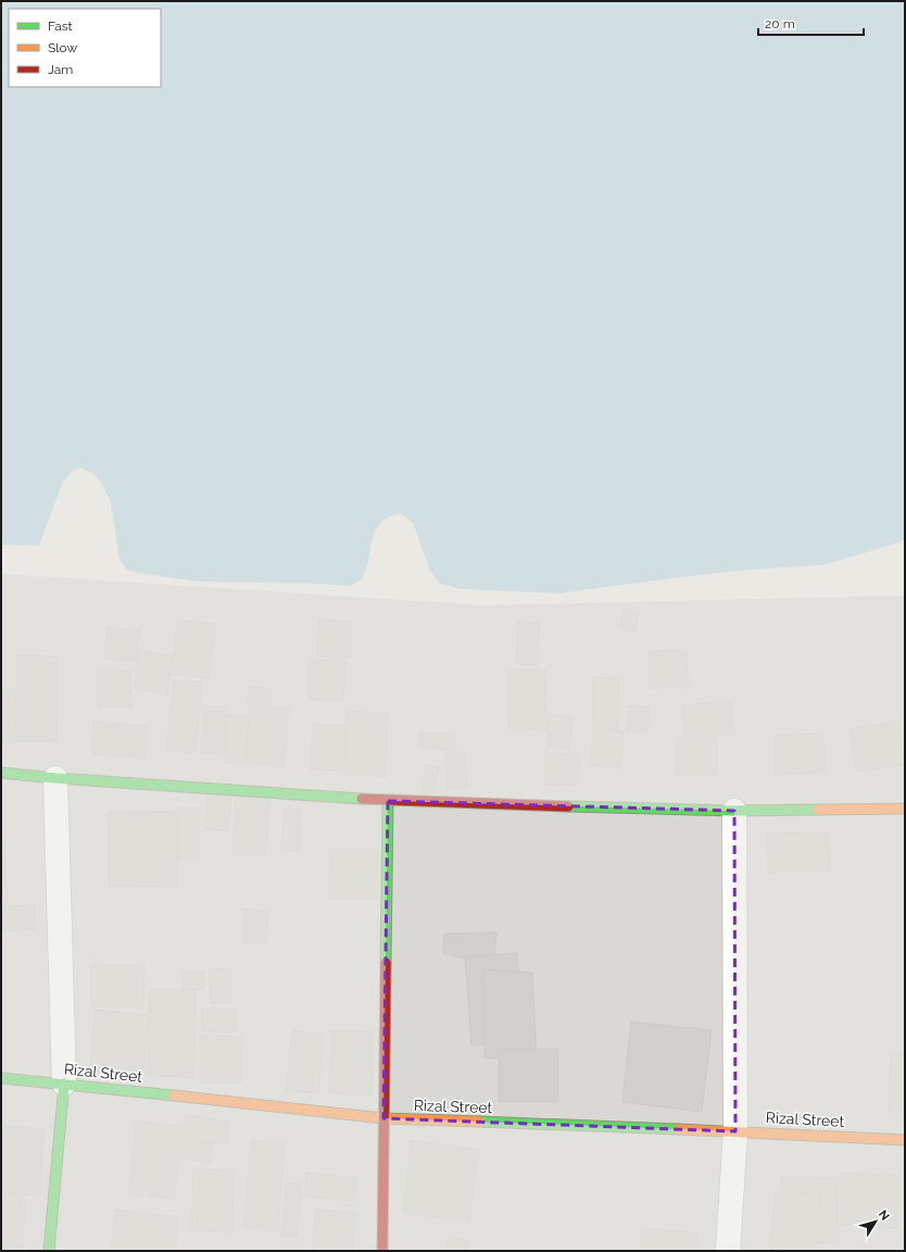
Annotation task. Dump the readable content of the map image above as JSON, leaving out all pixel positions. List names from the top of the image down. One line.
{"streets":{"street":["Rizal Street"]},"legend":["Fast","Slow","Jam"],"scale_bar":"20 m","north":"top right"}
